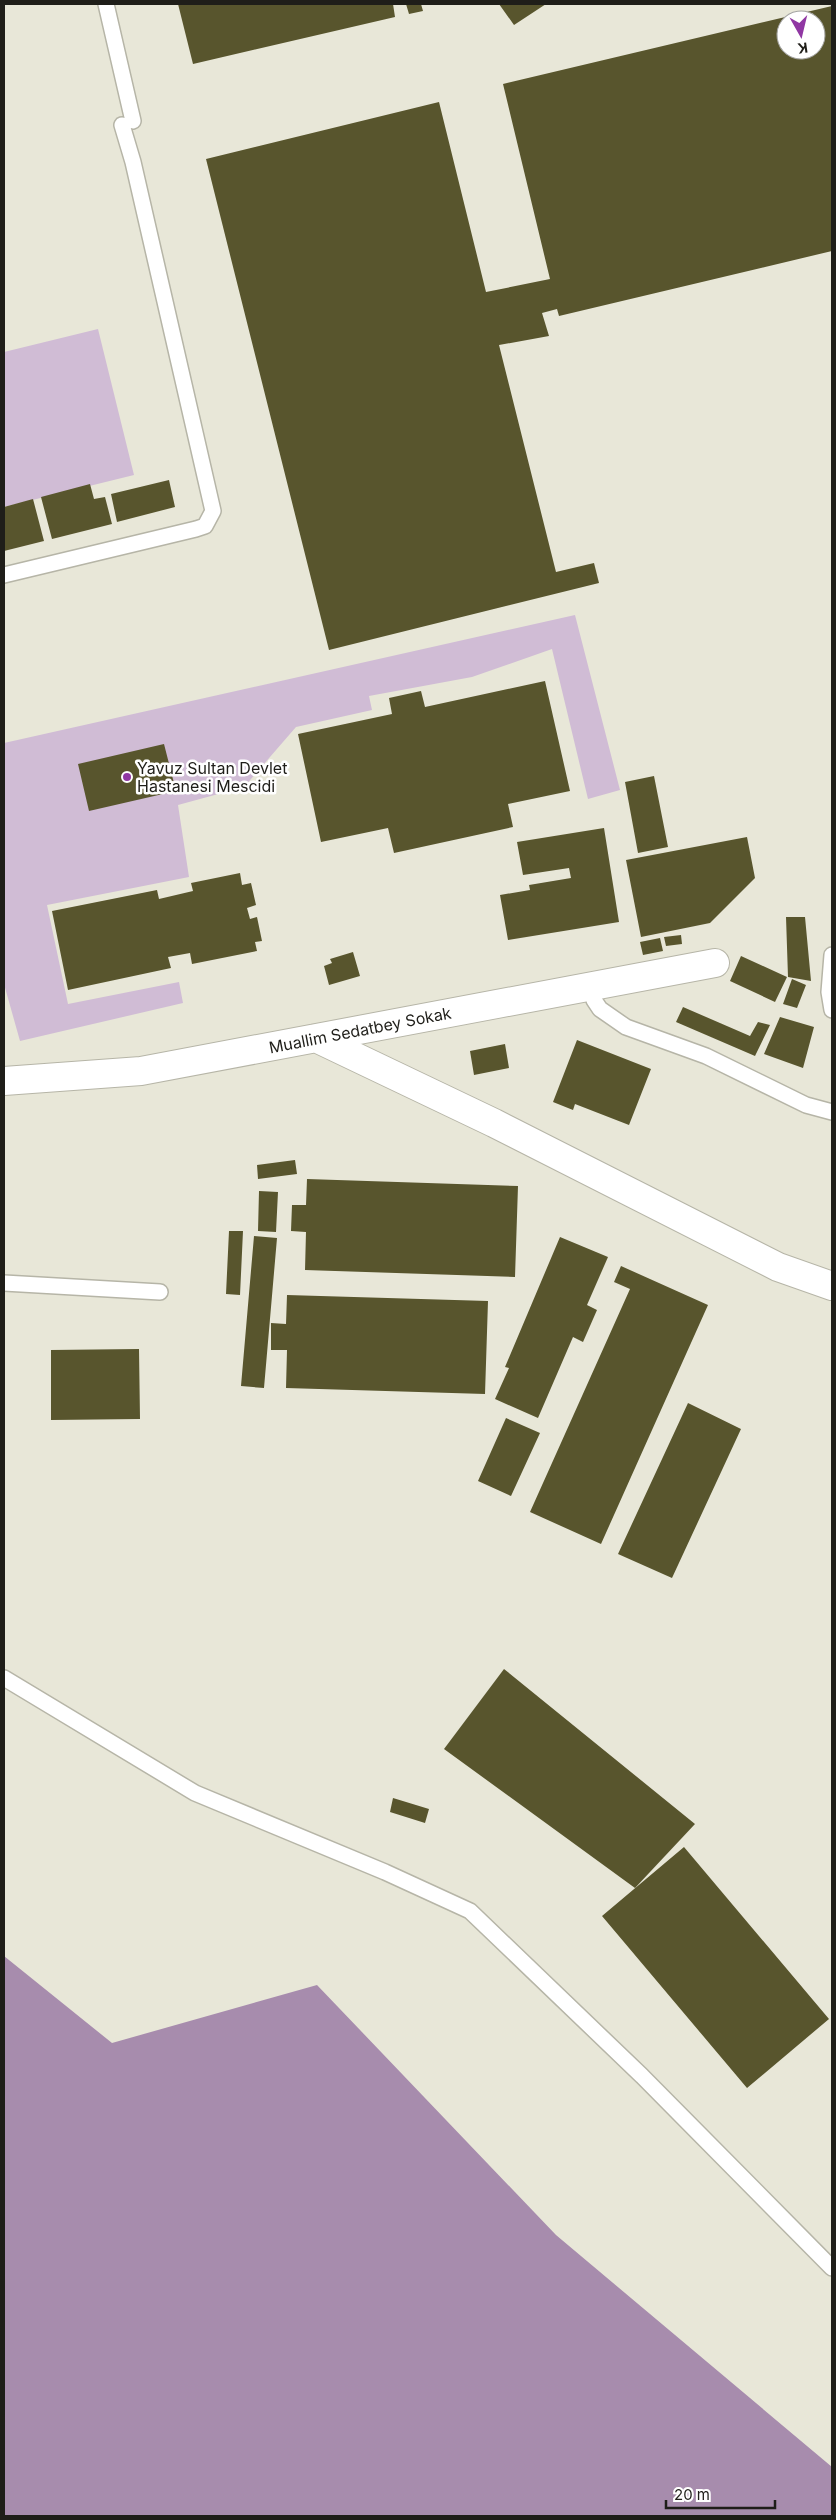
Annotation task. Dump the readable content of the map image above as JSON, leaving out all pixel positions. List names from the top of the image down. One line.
{"streets":{"street":["Muallim Sedatbey Sokak"]},"places":["Yavuz Sultan Devlet Hastanesi Mescidi"],"scale_bar":"20 m","north":"bottom"}
